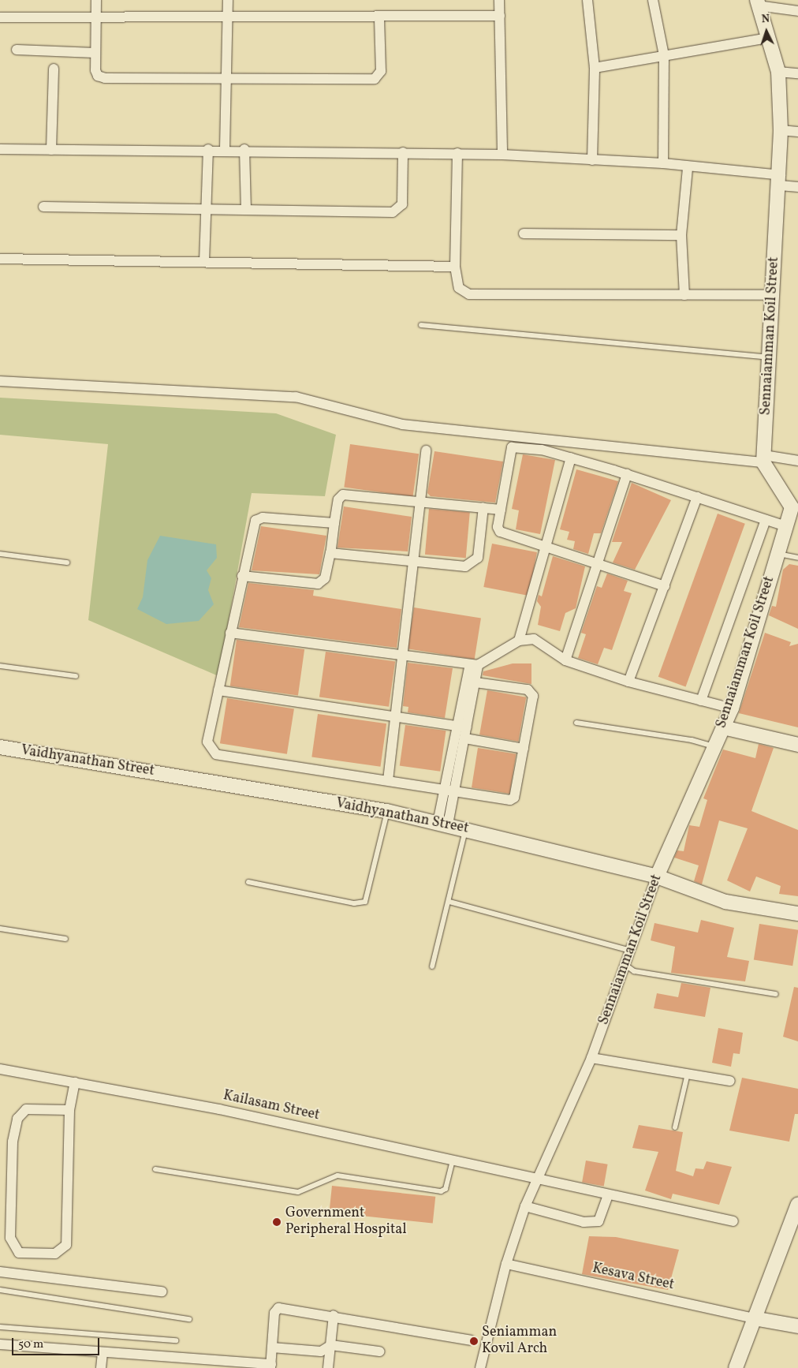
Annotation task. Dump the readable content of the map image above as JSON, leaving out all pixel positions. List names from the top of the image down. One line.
{"streets":{"main road":["Sennaiamman Koil Street","Vaidhyanathan Street"],"street":["Kailasam Street","Kesava Street"]},"crossings":[["Sennaiamman Koil Street","Vaidhyanathan Street"],["Sennaiamman Koil Street","Kailasam Street"],["Sennaiamman Koil Street","Kesava Street"]],"places":["Government Peripheral Hospital","Seniamman Kovil Arch"],"scale_bar":"50 m","north":"top"}
